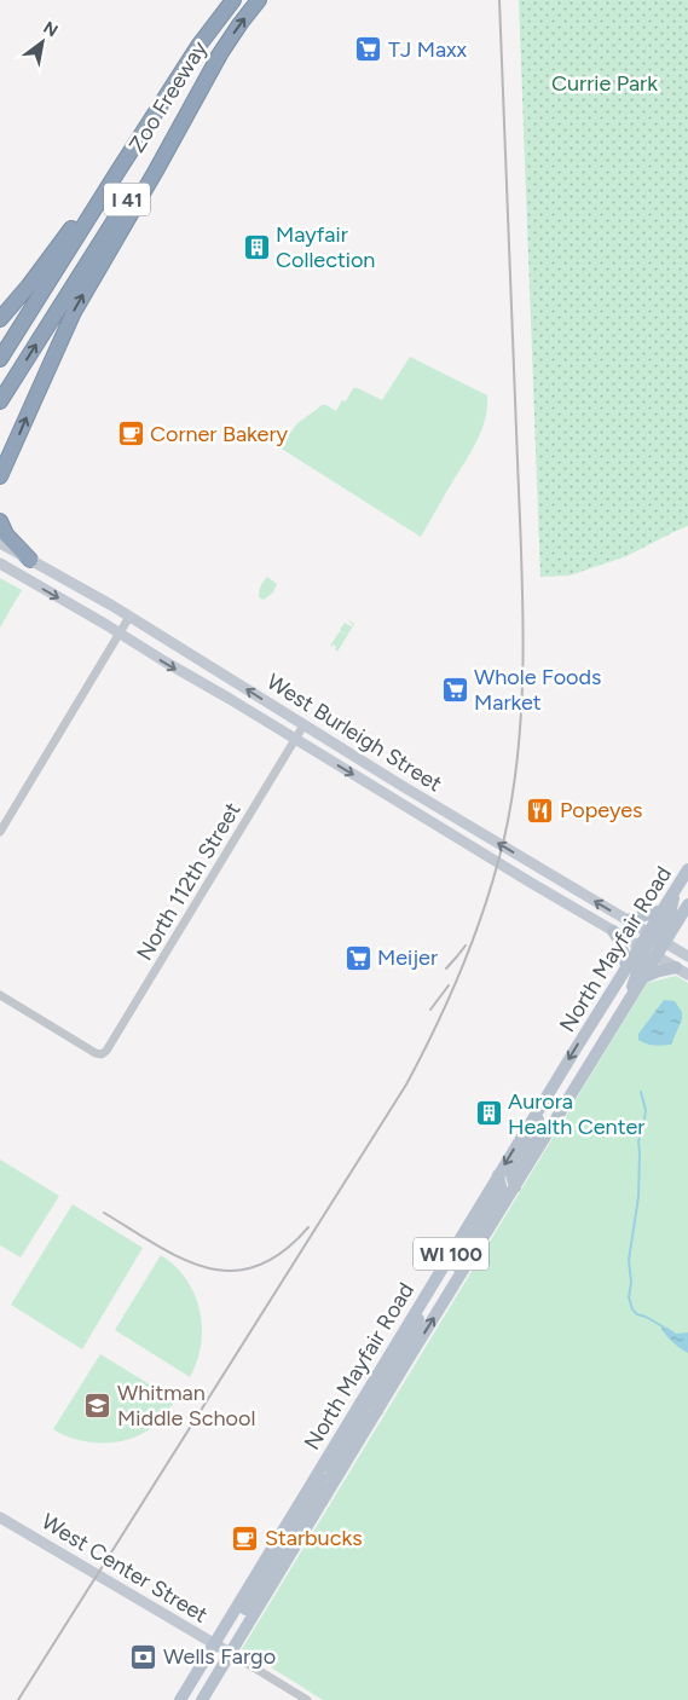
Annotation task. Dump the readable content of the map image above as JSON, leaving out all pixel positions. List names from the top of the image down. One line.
{"streets":{"highway":["Zoo Freeway","I 41"],"main road":["West Burleigh Street","North Mayfair Road","WI 100","West Center Street"],"street":["North 112th Street"]},"crossings":[["West Burleigh Street","North 112th Street"],["West Burleigh Street","North Mayfair Road"],["North Mayfair Road","West Center Street"]],"parks":["Currie Park"],"places":{"supermarket":["TJ Maxx","Whole Foods Market","Meijer"],"building":["Mayfair Collection","Aurora Health Center"],"cafe":["Corner Bakery","Starbucks"],"restaurant":["Popeyes"],"school or university":["Whitman Middle School"],"bank":["Wells Fargo"]},"north":"top right"}
